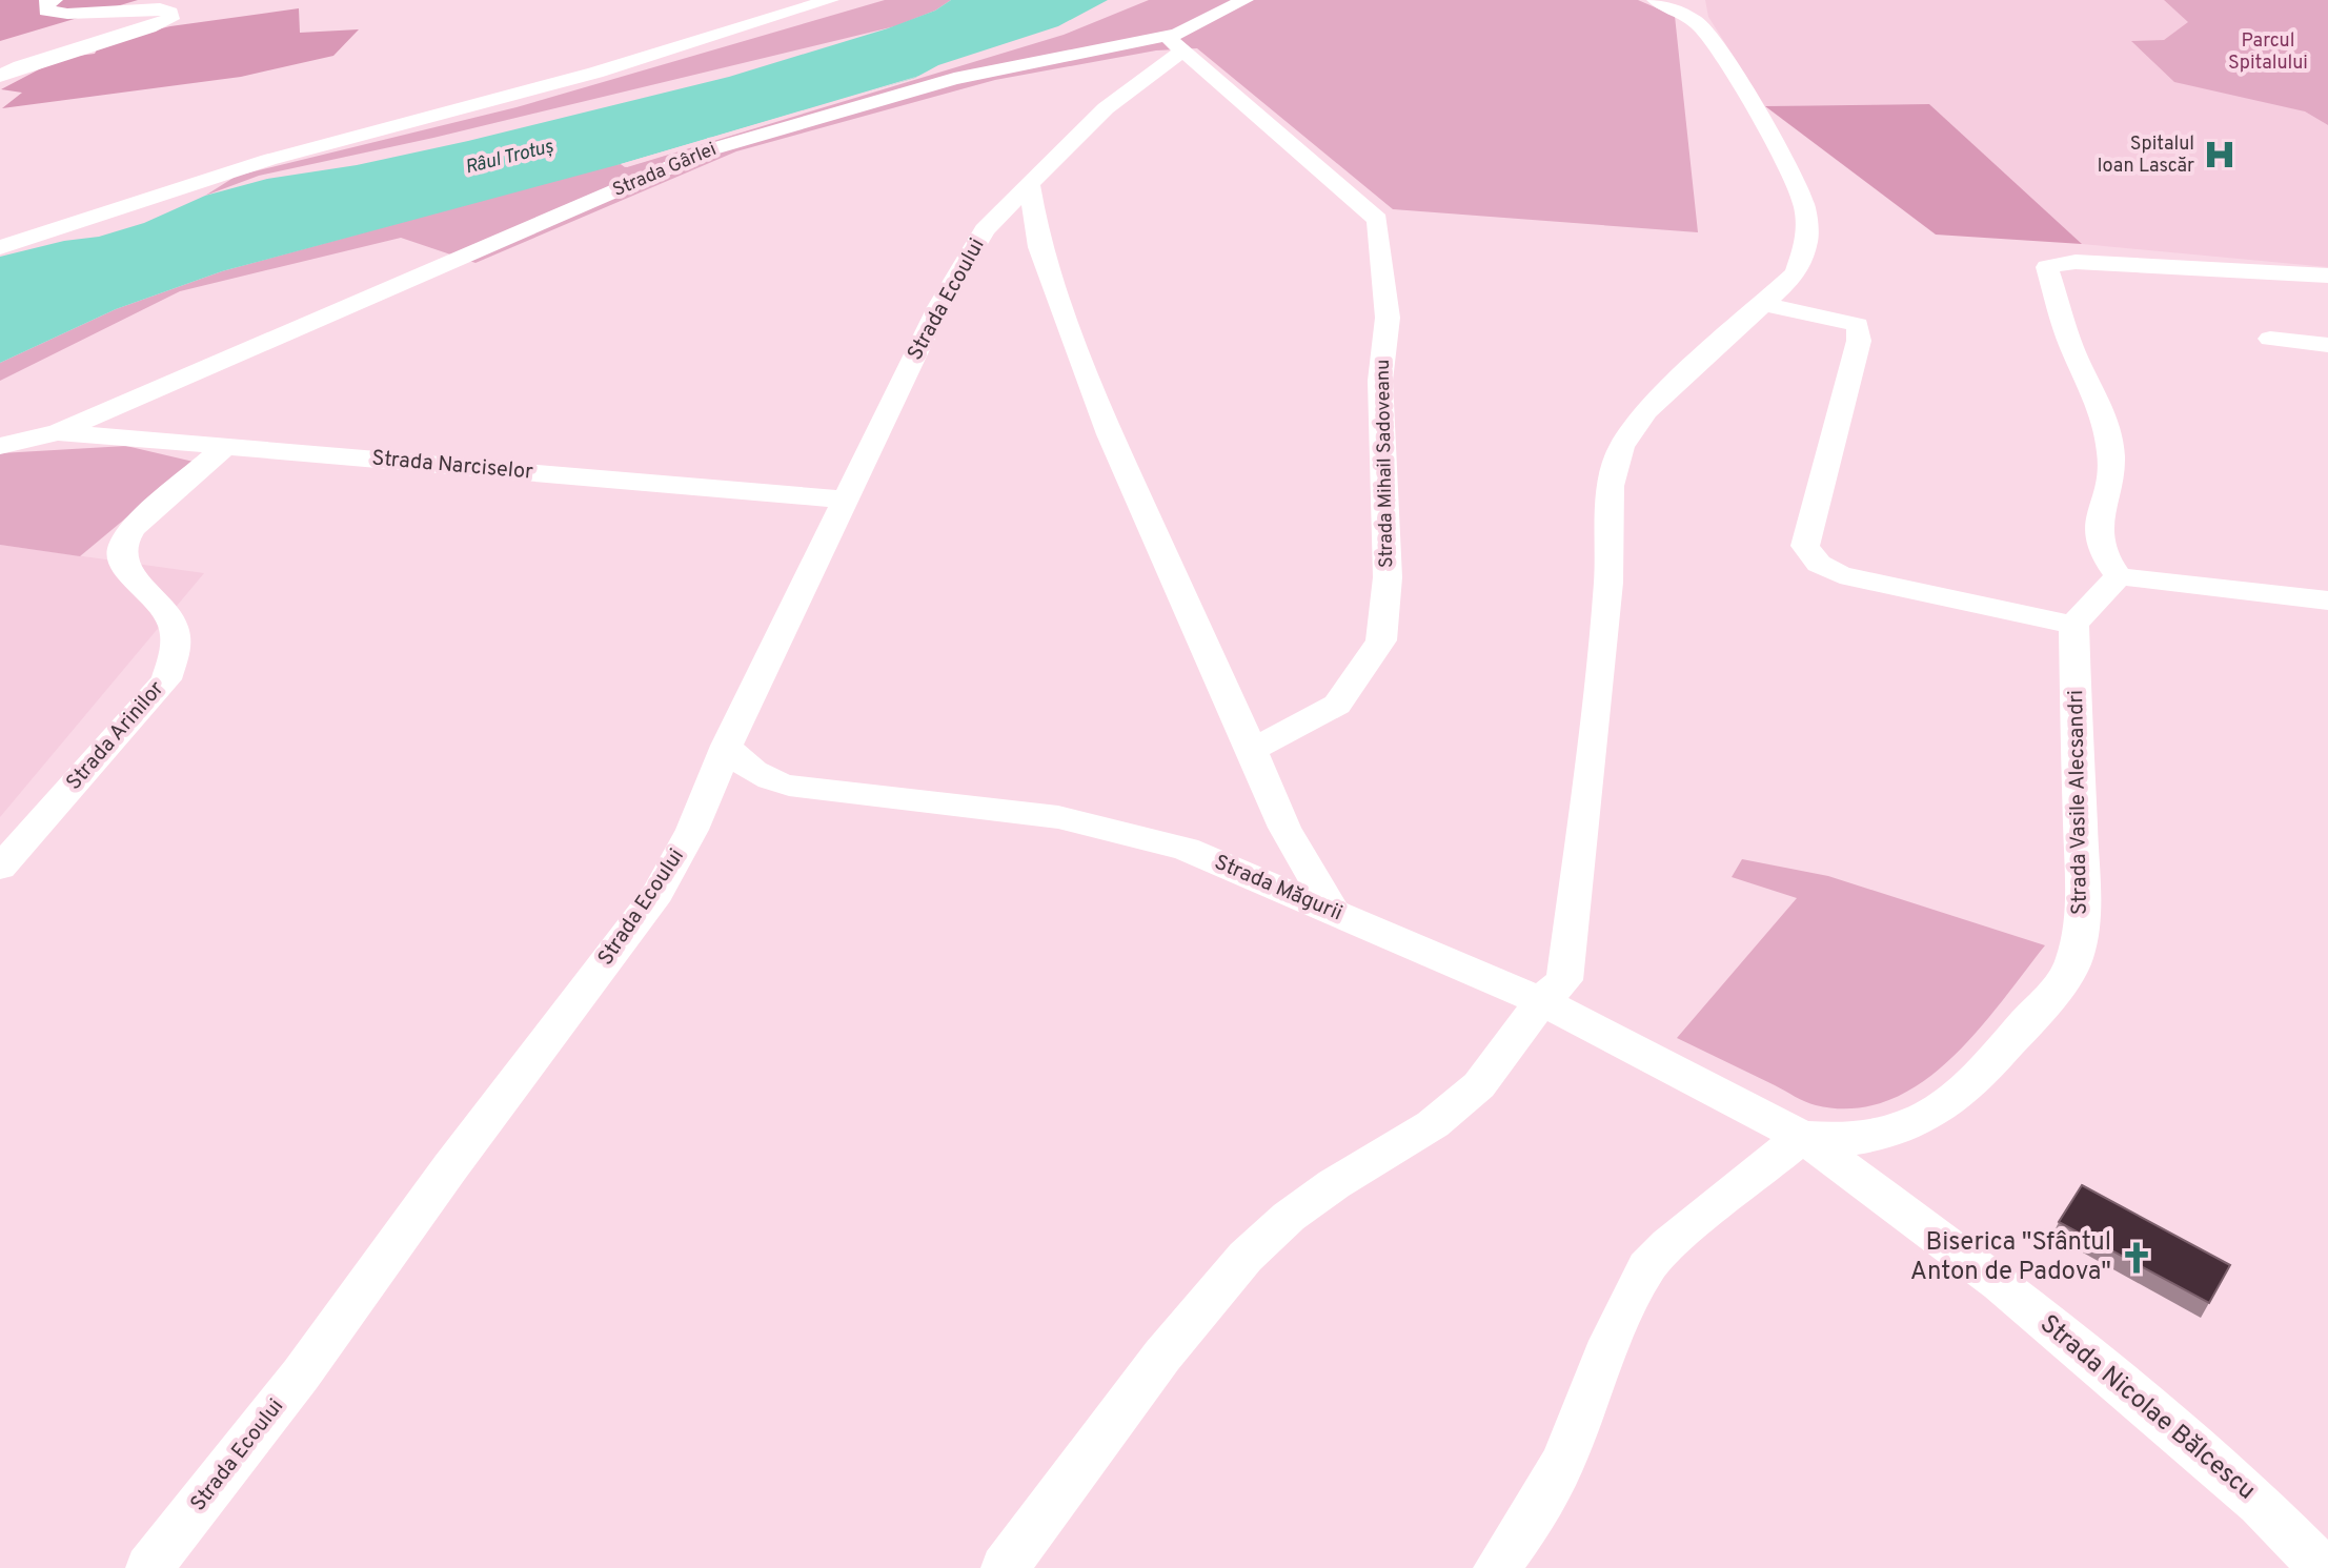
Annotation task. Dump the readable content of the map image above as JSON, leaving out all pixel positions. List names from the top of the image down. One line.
{"streets":{"street":["Strada Gârlei","Strada Ecoului","Strada Mihail Sadoveanu","Strada Narciselor","Strada Arinilor","Strada Vasile Alecsandri","Strada Măgurii","Strada Nicolae Bălcescu"]},"crossings":[["Strada Gârlei","Strada Mihail Sadoveanu"],["Strada Gârlei","Strada Narciselor"],["Strada Ecoului","Strada Narciselor"],["Strada Ecoului","Strada Măgurii"],["Strada Narciselor","Strada Arinilor"],["Strada Vasile Alecsandri","Strada Măgurii"],["Strada Vasile Alecsandri","Strada Nicolae Bălcescu"],["Strada Măgurii","Strada Nicolae Bălcescu"]],"water":["Râul Trotuș"],"parks":["Parcul Spitalului"],"places":{"hospital":["Spitalul Ioan Lascăr"],"church":["Biserica \"Sfântul Anton de Padova\""]}}
